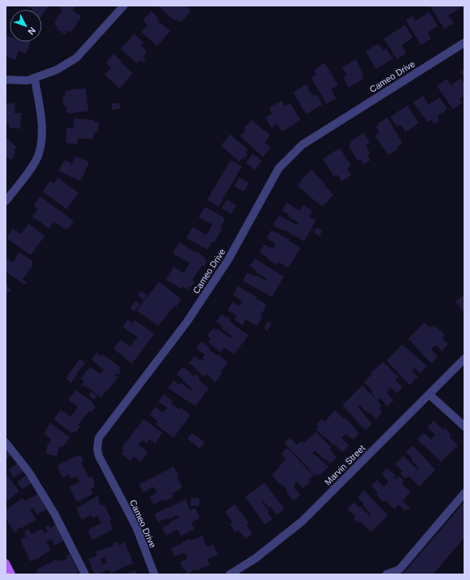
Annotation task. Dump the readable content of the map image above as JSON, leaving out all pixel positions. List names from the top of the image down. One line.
{"streets":{"street":["Cameo Drive","Marvin Street"]},"north":"bottom right"}
